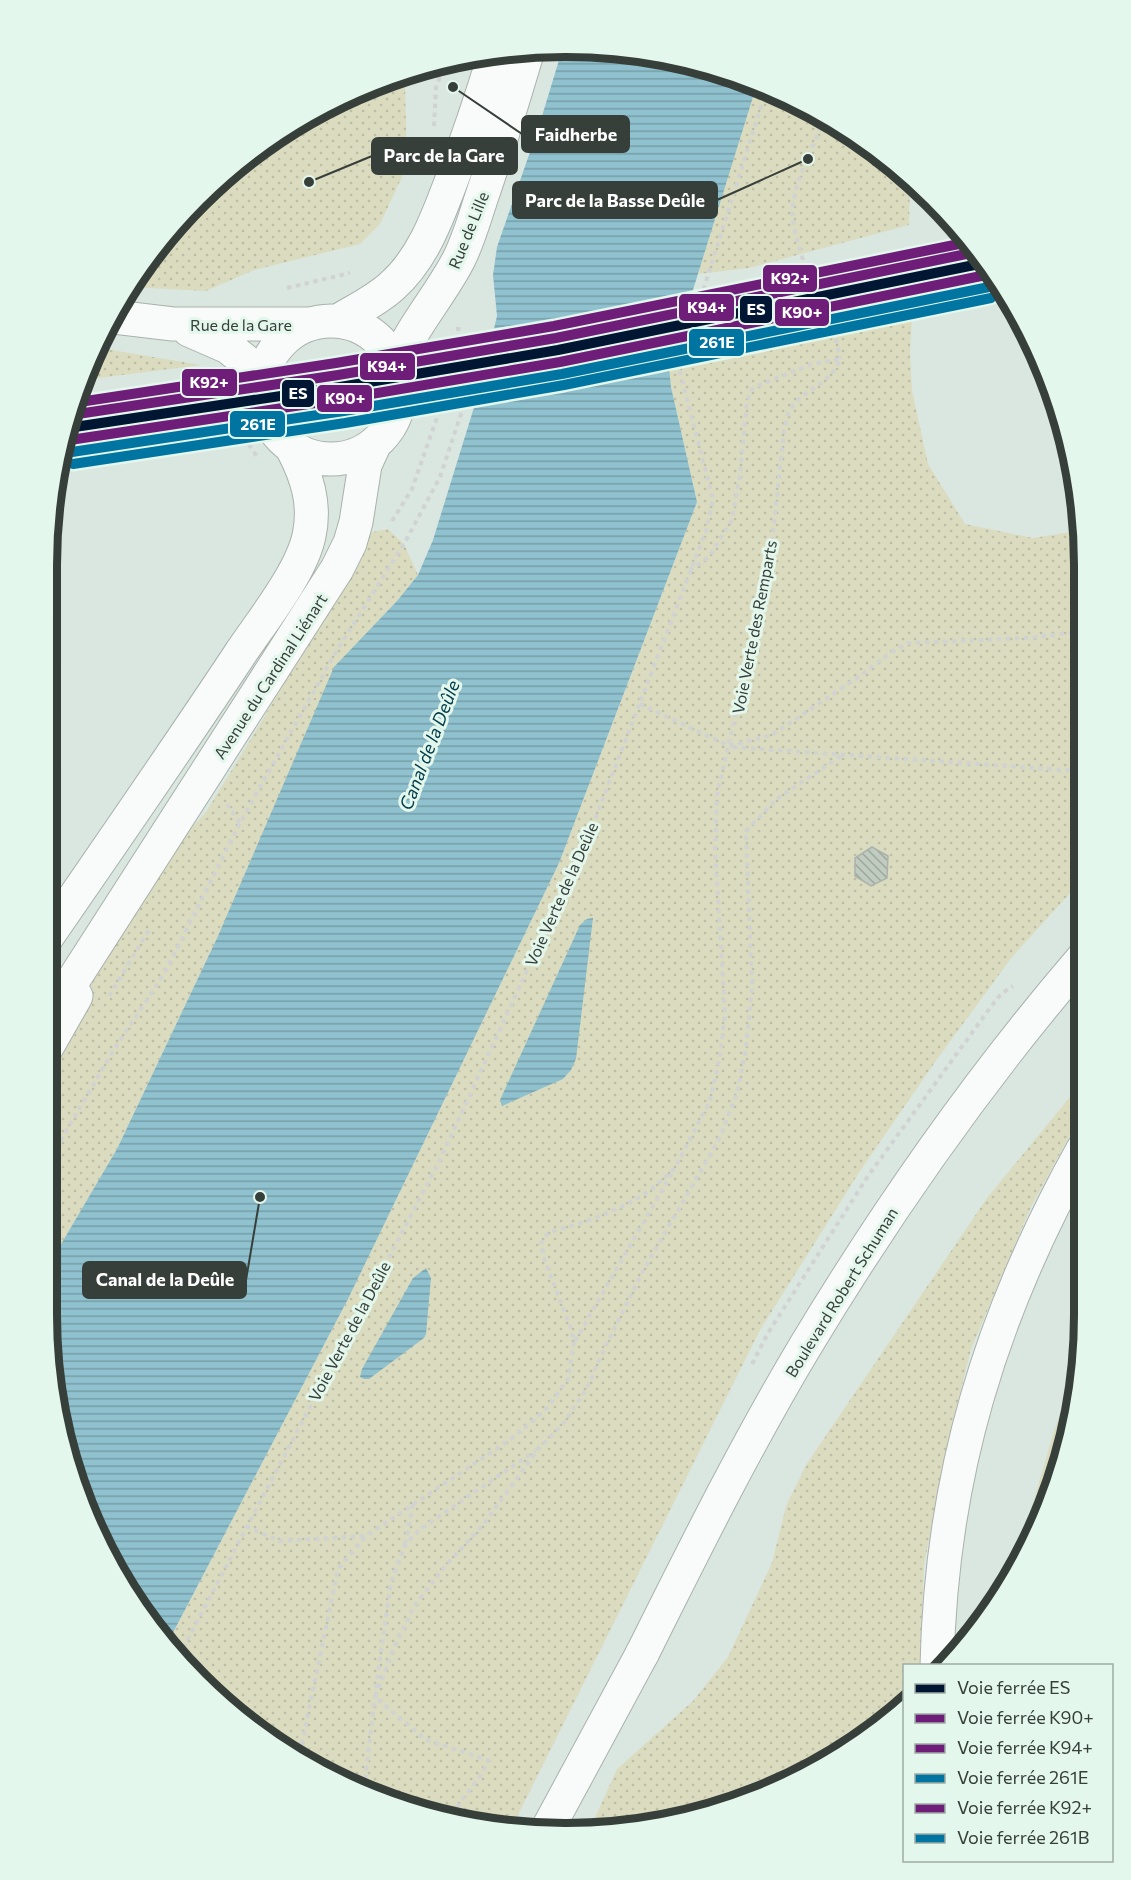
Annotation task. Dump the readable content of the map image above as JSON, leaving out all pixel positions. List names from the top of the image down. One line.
{"streets":{"main road":["Rue de Lille","Rue de la Gare","Avenue du Cardinal Liénart","Boulevard Robert Schuman"],"path":["Voie Verte des Remparts","Voie Verte de la Deûle"]},"crossings":[["Rue de Lille","Rue de la Gare"],["Rue de Lille","Avenue du Cardinal Liénart"],["Rue de la Gare","Avenue du Cardinal Liénart"]],"water":["Canal de la Deûle"],"places":["Faidherbe","Parc de la Basse Deûle","Parc de la Gare","Canal de la Deûle"],"lines":["rail line K92+","rail line K94+","rail line ES","rail line K90+","rail line 261E","rail line 261B"],"legend":["Voie ferrée ES","Voie ferrée K90+","Voie ferrée K94+","Voie ferrée 261E","Voie ferrée K92+","Voie ferrée 261B"]}
